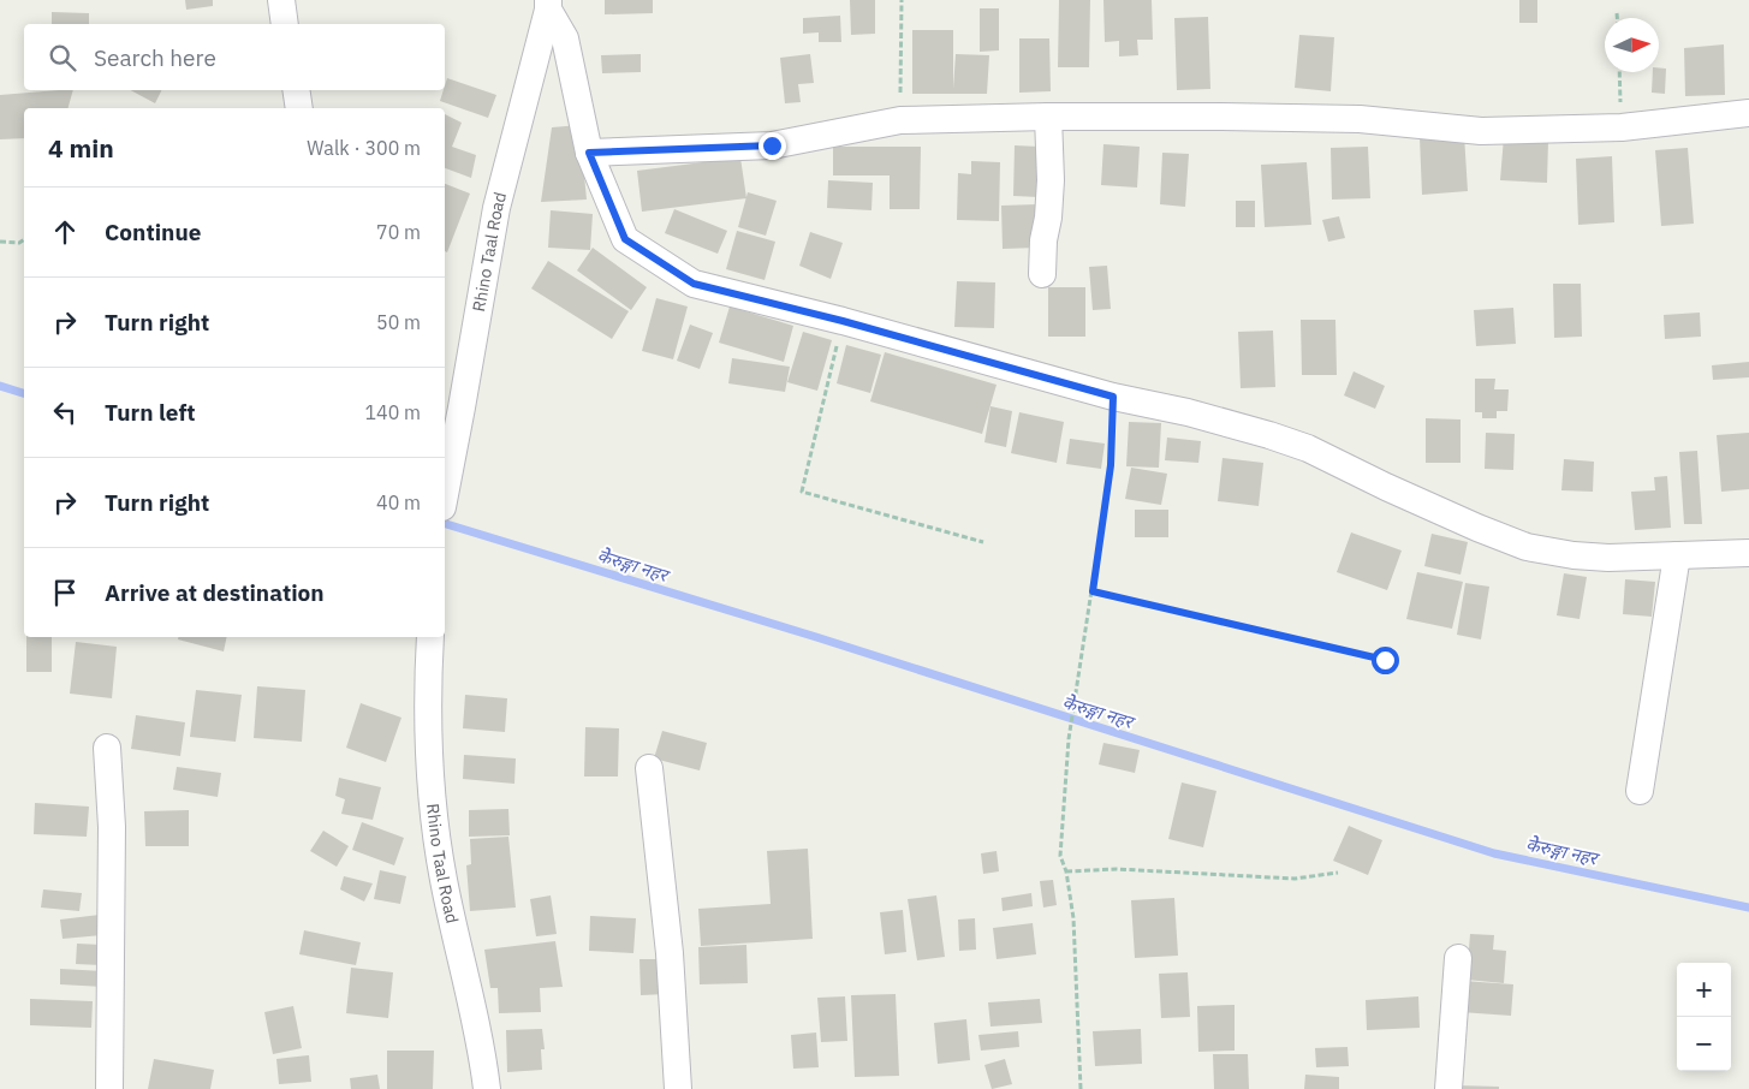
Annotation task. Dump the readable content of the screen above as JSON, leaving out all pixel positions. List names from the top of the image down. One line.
{"streets":{"street":["Rhino Taal Road"]},"water":["केेरुङ्गा नहर"],"north":"right","page":{"search":"Search here","heading":["4 min","Walk · 300 m"],"list":[["Continue","70 m"],["Turn right","50 m"],["Turn left","140 m"],["Turn right","40 m"],"Arrive at destination"],"map_buttons":["+","−"]}}
